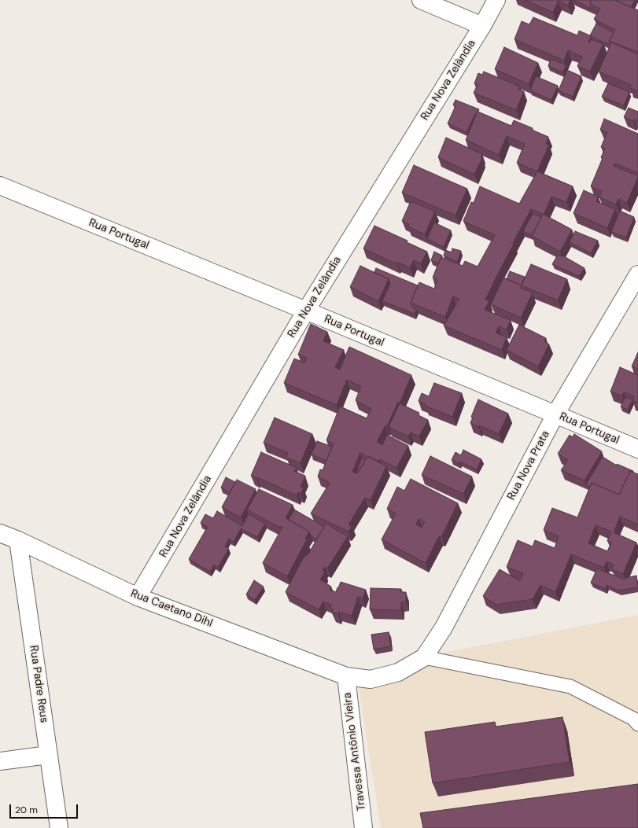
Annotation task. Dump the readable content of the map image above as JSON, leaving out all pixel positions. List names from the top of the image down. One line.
{"streets":{"street":["Rua Nova Zelândia","Rua Portugal","Rua Nova Prata","Rua Caetano Dihl","Rua Padre Reus","Travessa Antônio Vieira"]},"crossings":[["Rua Nova Zelândia","Rua Portugal"],["Rua Nova Zelândia","Rua Caetano Dihl"],["Rua Portugal","Rua Nova Prata"],["Rua Nova Prata","Rua Caetano Dihl"],["Rua Caetano Dihl","Rua Padre Reus"],["Rua Caetano Dihl","Travessa Antônio Vieira"]],"scale_bar":"20 m"}
